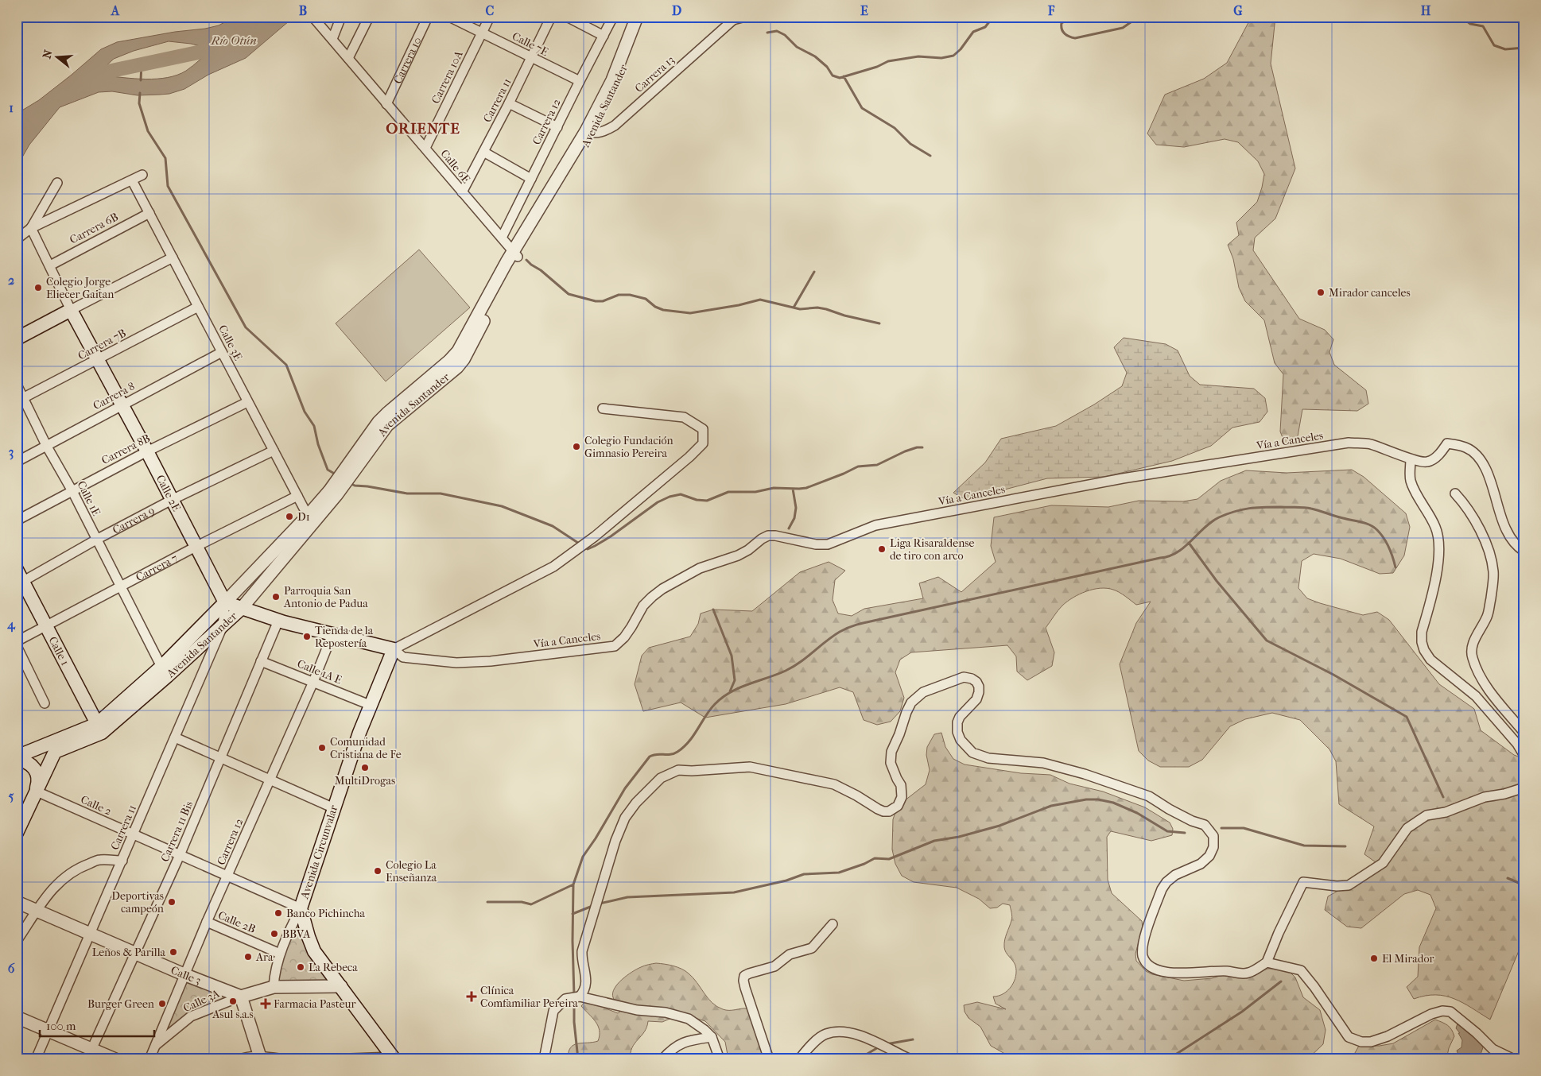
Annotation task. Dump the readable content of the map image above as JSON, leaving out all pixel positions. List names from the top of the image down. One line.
{"streets":{"main road":["Avenida Santander","Calle 2E","Calle 1","Avenida Circunvalar"],"street":["Calle 7E","Carrera 10","Carrera 13","Carrera 10A","Carrera 11","Carrera 12","Calle 6E","Carrera 6B","Calle 3E","Carrera 7B","Carrera 8","Vía a Canceles","Carrera 8B","Calle 1E","Carrera 9","Carrera 7","Calle 1A E","Calle 2","Carrera 11 Bis","Calle 2B","Calle 3","Calle 3A"]},"crossings":[["Calle 7E","Carrera 10A"],["Calle 7E","Carrera 11"],["Calle 7E","Carrera 12"],["Carrera 10","Calle 6E"],["Carrera 13","Avenida Santander"],["Carrera 10A","Calle 6E"],["Carrera 11","Avenida Santander"],["Carrera 11","Calle 6E"],["Carrera 11","Calle 2E"],["Carrera 11","Calle 2"],["Carrera 11","Calle 3"],["Avenida Santander","Calle 6E"],["Avenida Santander","Calle 3E"],["Avenida Santander","Calle 2E"],["Avenida Santander","Calle 1E"],["Avenida Santander","Calle 1"],["Carrera 12","Calle 6E"],["Carrera 12","Calle 1A E"],["Carrera 12","Calle 2"],["Carrera 12","Calle 2B"],["Carrera 12","Calle 3"],["Carrera 12","Calle 3A"],["Carrera 6B","Calle 3E"],["Carrera 6B","Calle 2E"],["Calle 3E","Carrera 7B"],["Calle 3E","Carrera 8"],["Calle 3E","Carrera 8B"],["Calle 3E","Carrera 9"],["Calle 3E","Carrera 7"],["Carrera 7B","Calle 2E"],["Carrera 7B","Calle 1E"],["Carrera 8","Calle 2E"],["Carrera 8","Calle 1E"],["Vía a Canceles","Avenida Circunvalar"],["Carrera 8B","Calle 2E"],["Carrera 8B","Calle 1E"],["Calle 2E","Carrera 9"],["Calle 2E","Carrera 7"],["Calle 1E","Carrera 9"],["Calle 1E","Carrera 7"],["Carrera 9","Calle 1"],["Carrera 7","Calle 1"],["Calle 1A E","Carrera 11 Bis"],["Calle 1A E","Avenida Circunvalar"],["Calle 2","Carrera 11 Bis"],["Calle 2","Avenida Circunvalar"],["Carrera 11 Bis","Calle 3"],["Calle 3","Calle 3A"]],"districts":["ORIENTE"],"water":["Río Otún"],"places":{"other":["Colegio Jorge Eliecer Gaitan","Mirador canceles","Colegio Fundación Gimnasio Pereira","D1","Liga Risaraldense de tiro con arco","Parroquia San Antonio de Padua","Tienda de la Repostería","Comunidad Cristiana de Fe","MultiDrogas","Colegio La Enseñanza","Deportivas campeón","Banco Pichincha","BBVA","Leños & Parilla","Ara","El Mirador","La Rebeca","Asul s.a.s","Burger Green"],"health":["Clínica Comfamiliar Pereira","Farmacia Pasteur"]},"scale_bar":"100 m","north":"left","grid":{"columns":["A","B","C","D","E","F","G","H"],"rows":["1","2","3","4","5","6"]}}
